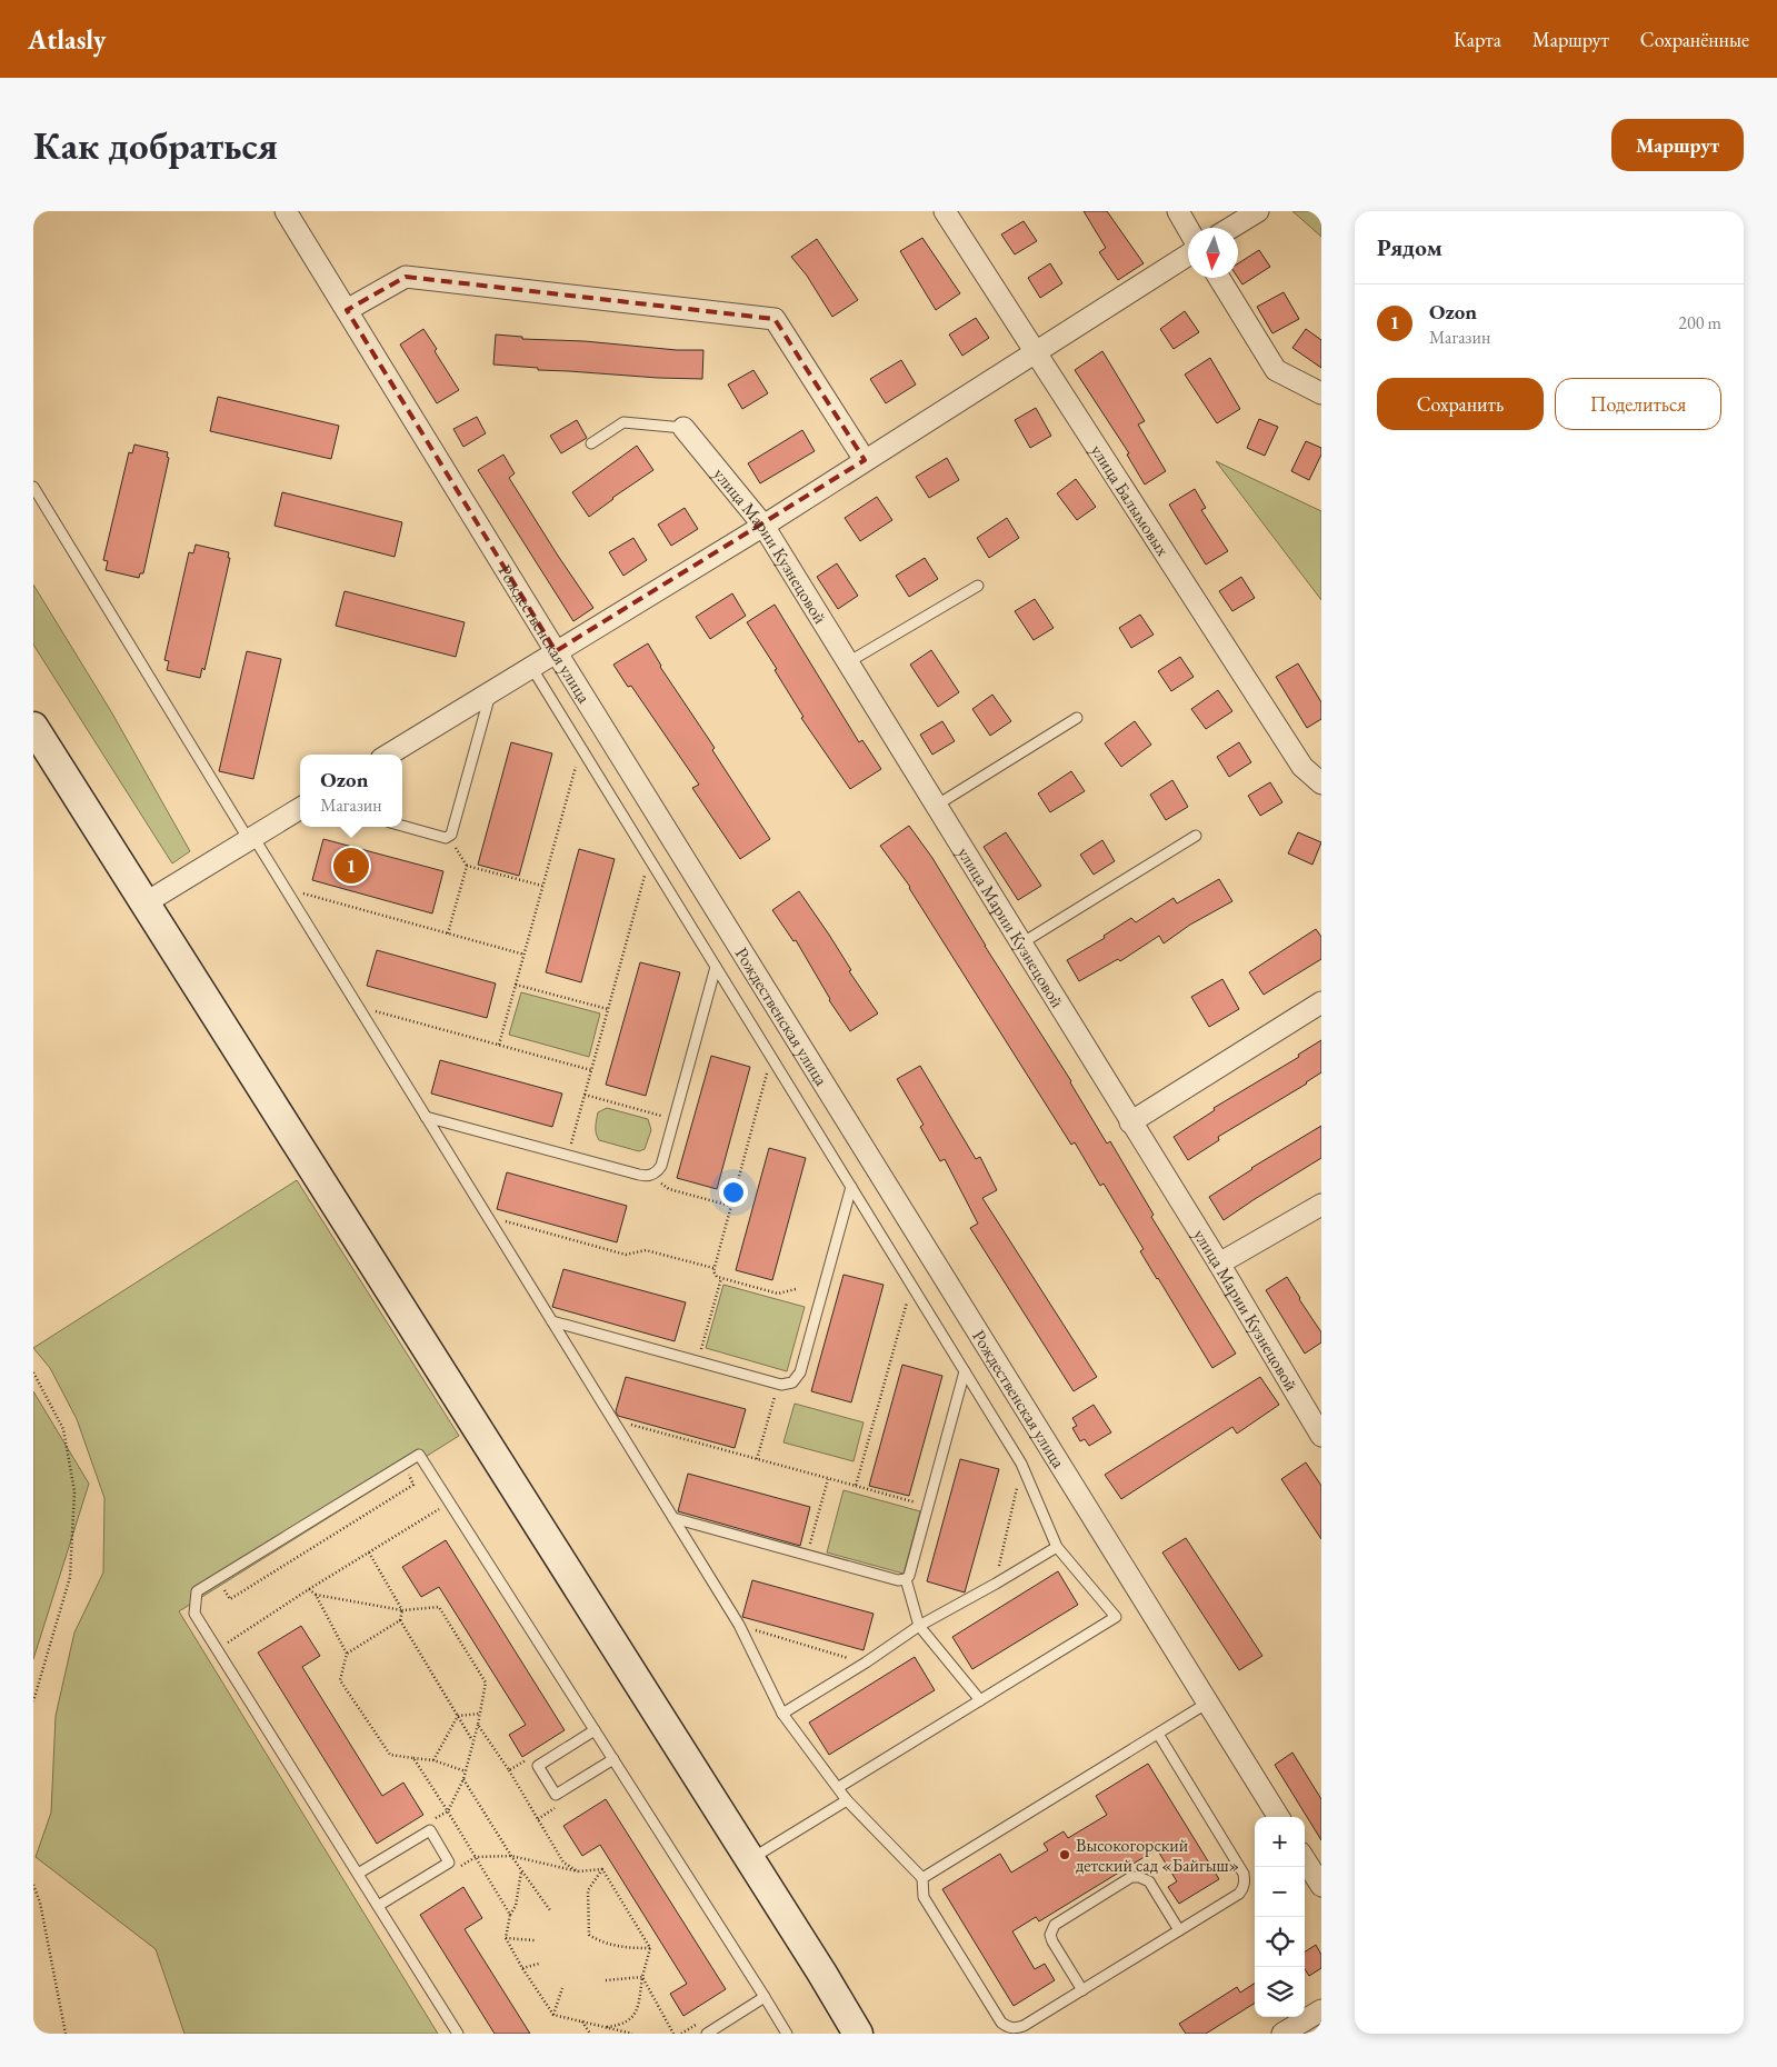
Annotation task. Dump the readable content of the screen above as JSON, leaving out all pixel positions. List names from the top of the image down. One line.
{"streets":{"street":["улица Балымовых","улица Марии Кузнецовой","Рождественская улица"]},"places":["Высокогорский детский сад «Байгыш»"],"north":"bottom","page":{"header":"Atlasly","nav":["Карта","Маршрут","Сохранённые"],"buttons":["Маршрут",["Сохранить","Поделиться"]],"title":"Как добраться","heading":"Рядом","list":[{"mark":"1","name":"Ozon","note":"Магазин","value":"200 m"}],"popup":["Ozon","Магазин"],"pins":"1","map_buttons":["+","−"]}}
